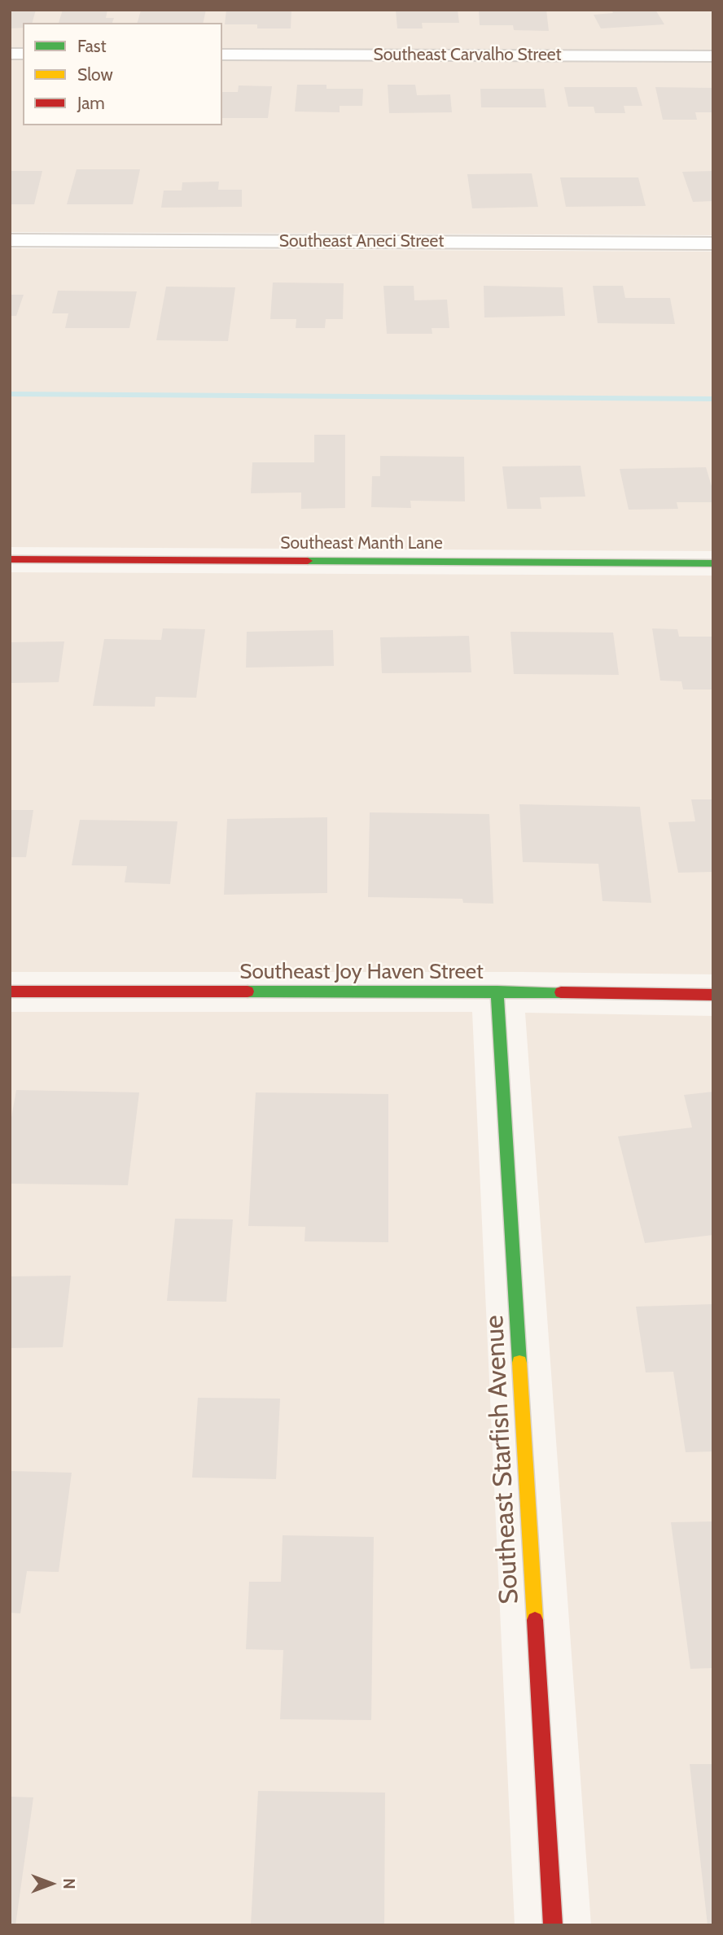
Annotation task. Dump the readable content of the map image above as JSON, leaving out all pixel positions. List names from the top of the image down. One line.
{"streets":{"street":["Southeast Carvalho Street","Southeast Aneci Street","Southeast Manth Lane","Southeast Joy Haven Street","Southeast Starfish Avenue"]},"crossings":[["Southeast Joy Haven Street","Southeast Starfish Avenue"]],"legend":["Fast","Slow","Jam"],"north":"right"}
